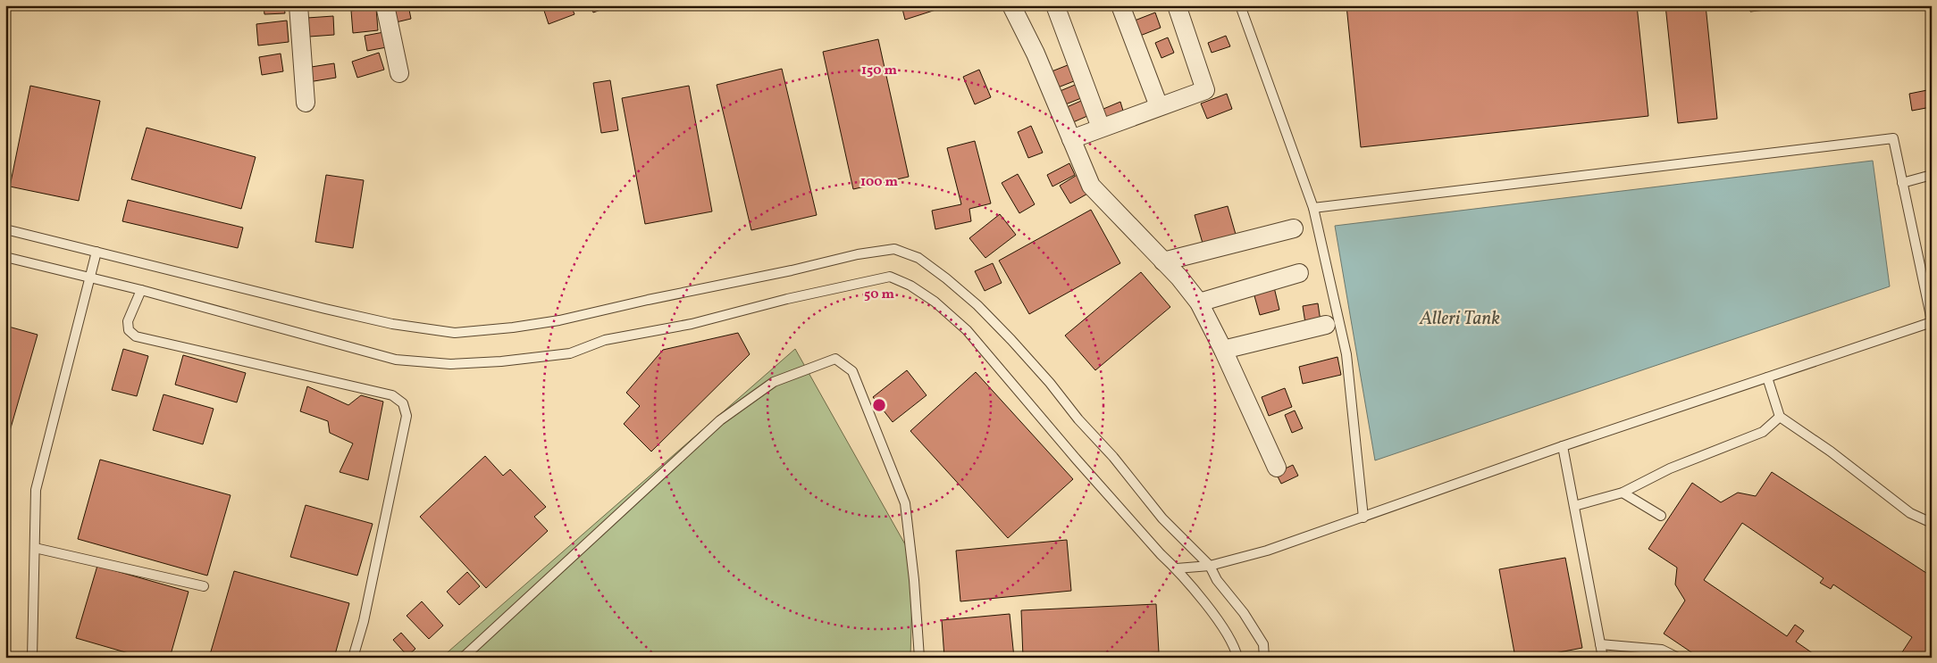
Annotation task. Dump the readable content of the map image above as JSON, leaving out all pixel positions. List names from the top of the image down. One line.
{"water":["Alleri Tank"],"rings":["150 m","100 m","50 m"]}
